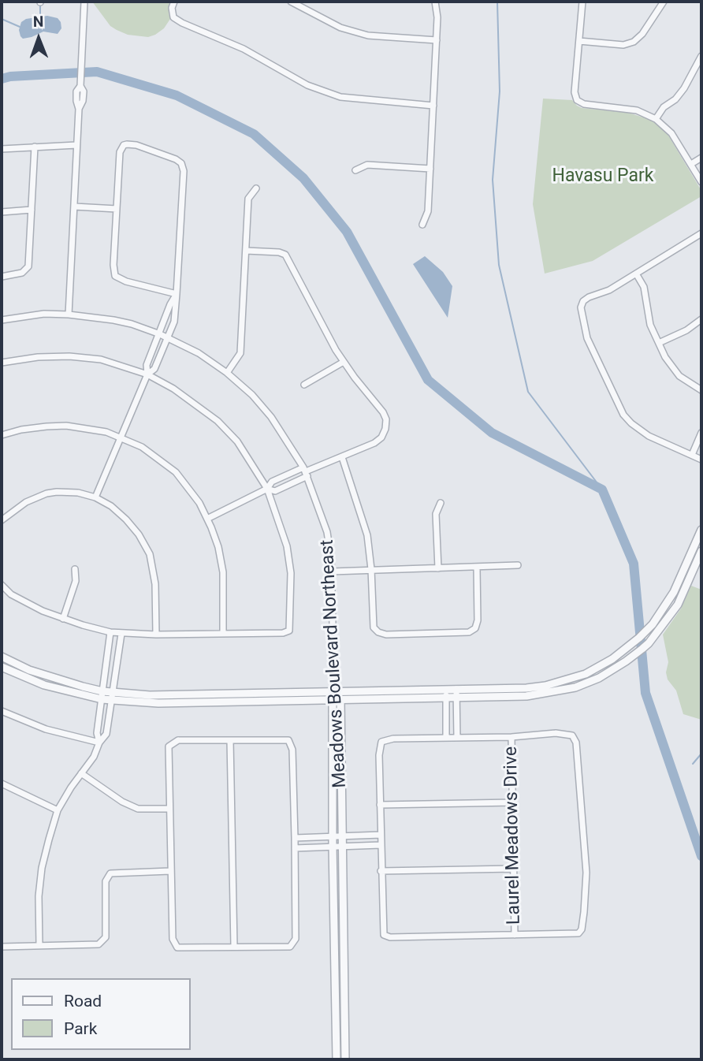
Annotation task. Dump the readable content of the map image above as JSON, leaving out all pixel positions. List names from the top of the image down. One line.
{"streets":{"street":["Meadows Boulevard Northeast","Laurel Meadows Drive"]},"parks":["Havasu Park"],"legend":["Road","Park"],"north":"top"}
